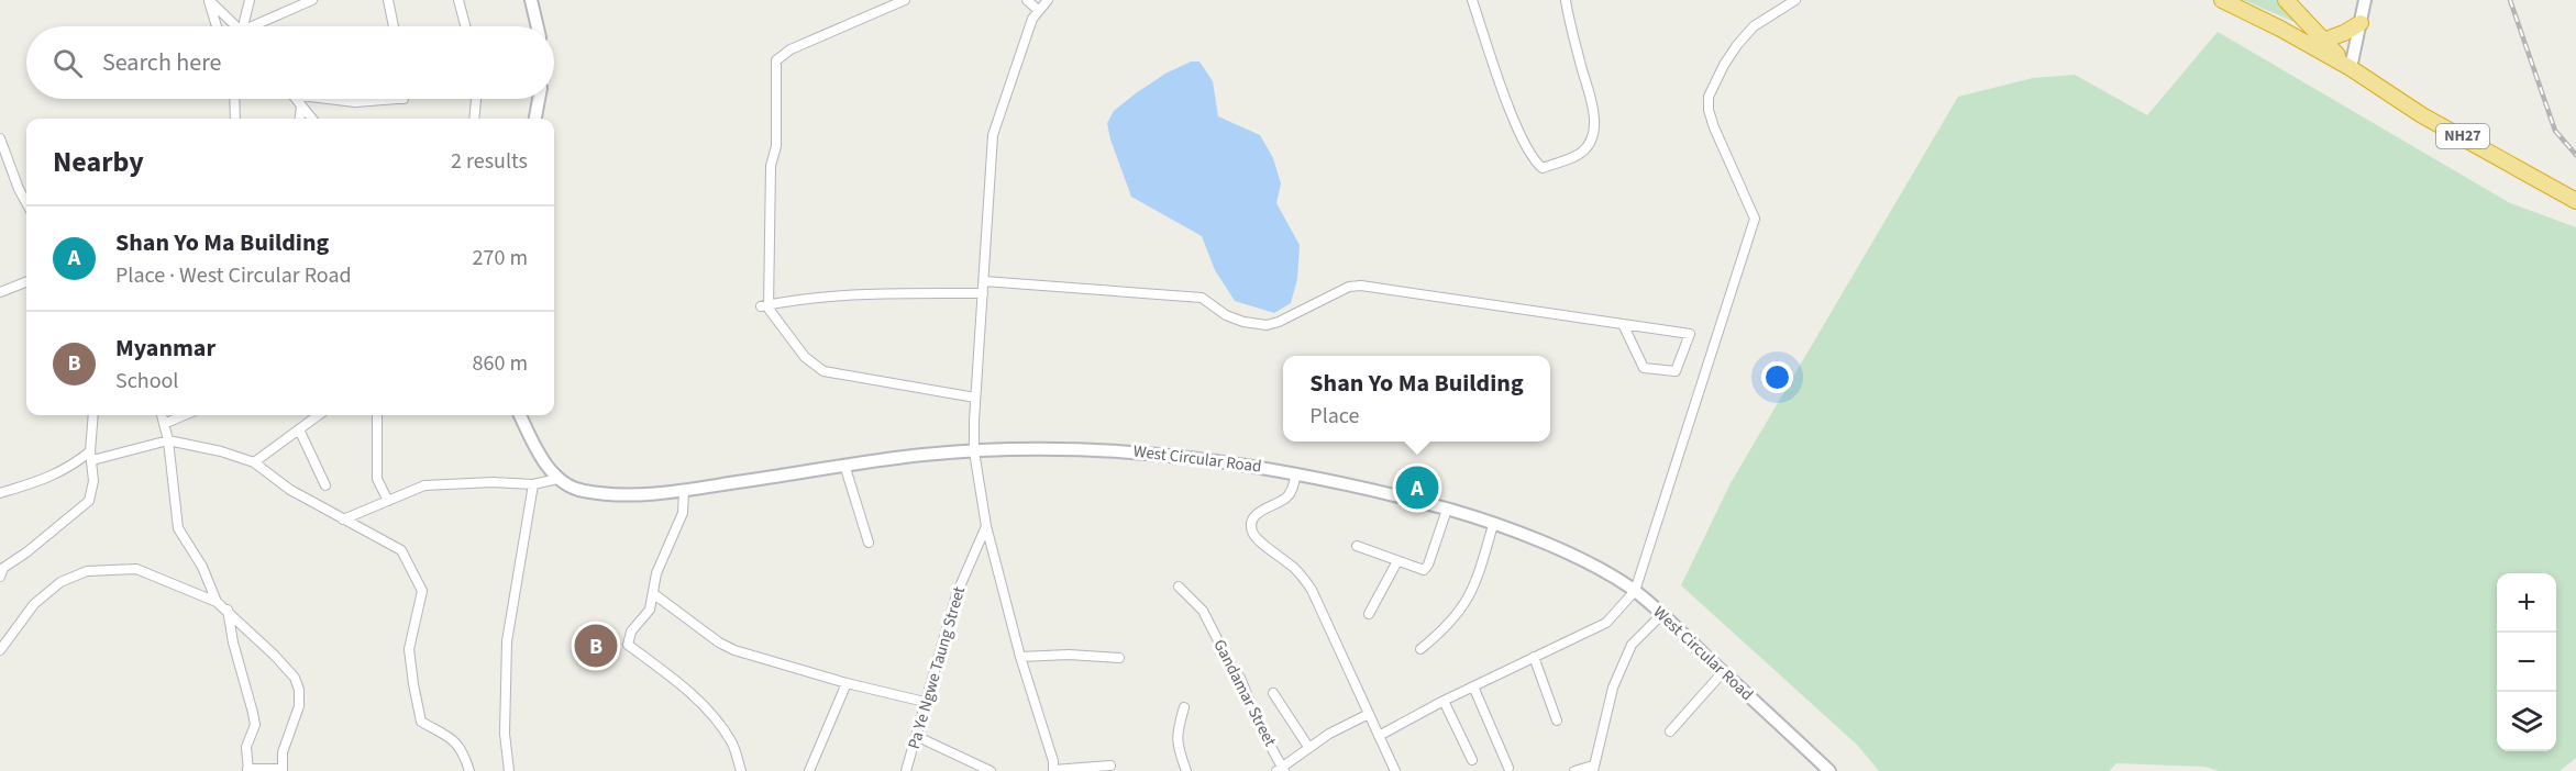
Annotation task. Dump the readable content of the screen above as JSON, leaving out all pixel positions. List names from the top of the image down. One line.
{"streets":{"highway":["NH27"],"street":["West Circular Road","Pa Ye Ngwe Taung Street","Gandamar Street"]},"page":{"search":"Search here","heading":["Nearby","2 results"],"list":[{"mark":"A","name":"Shan Yo Ma Building","note":"Place · West Circular Road","value":"270 m"},{"mark":"B","name":"Myanmar","note":"School","value":"860 m"}],"popup":["Shan Yo Ma Building","Place"],"pins":["A","B"],"map_buttons":["+","−"]}}
